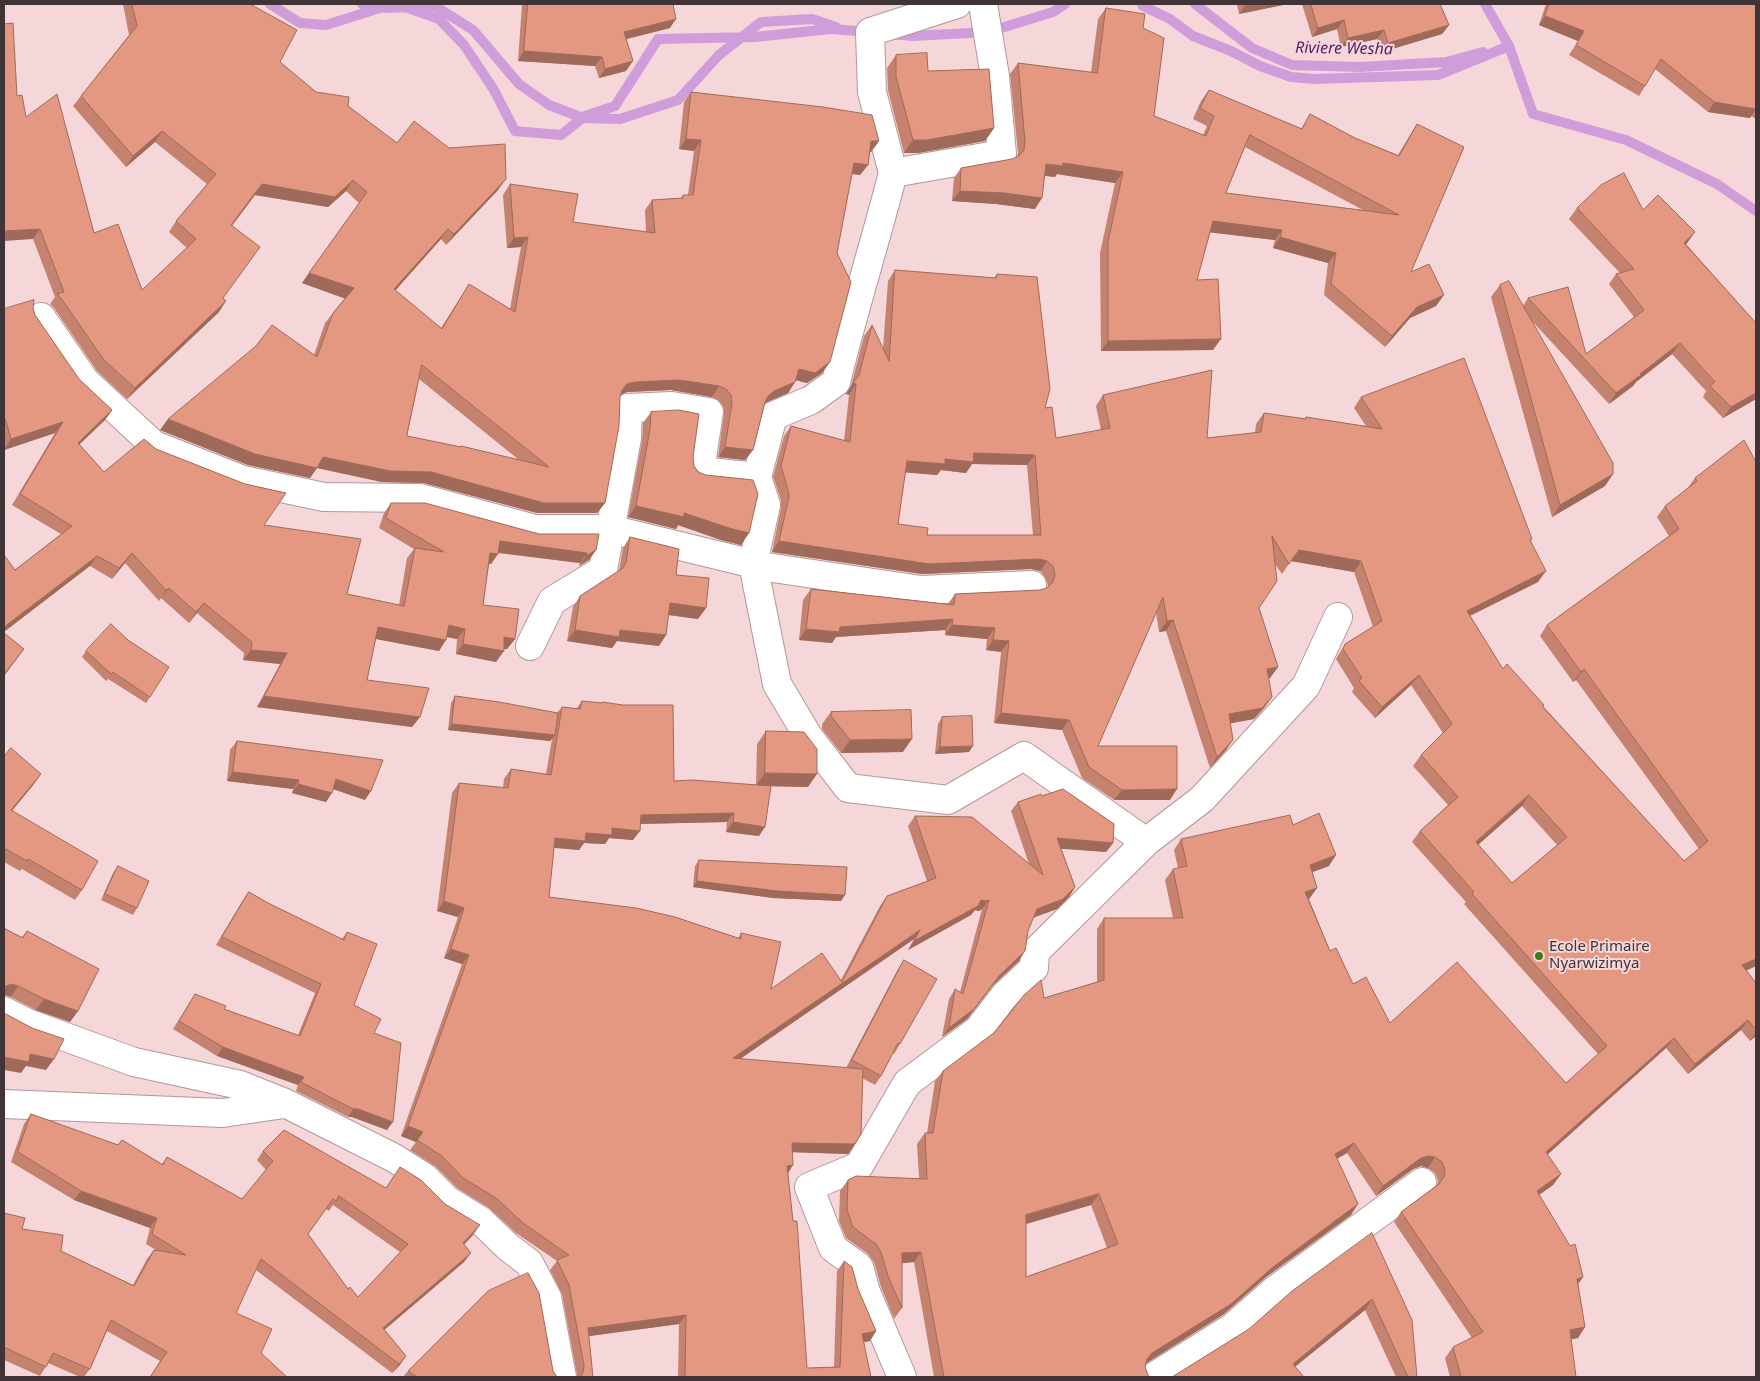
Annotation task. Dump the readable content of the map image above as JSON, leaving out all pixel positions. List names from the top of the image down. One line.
{"water":["Riviere Wesha"],"places":["Ecole Primaire Nyarwizimya"]}
